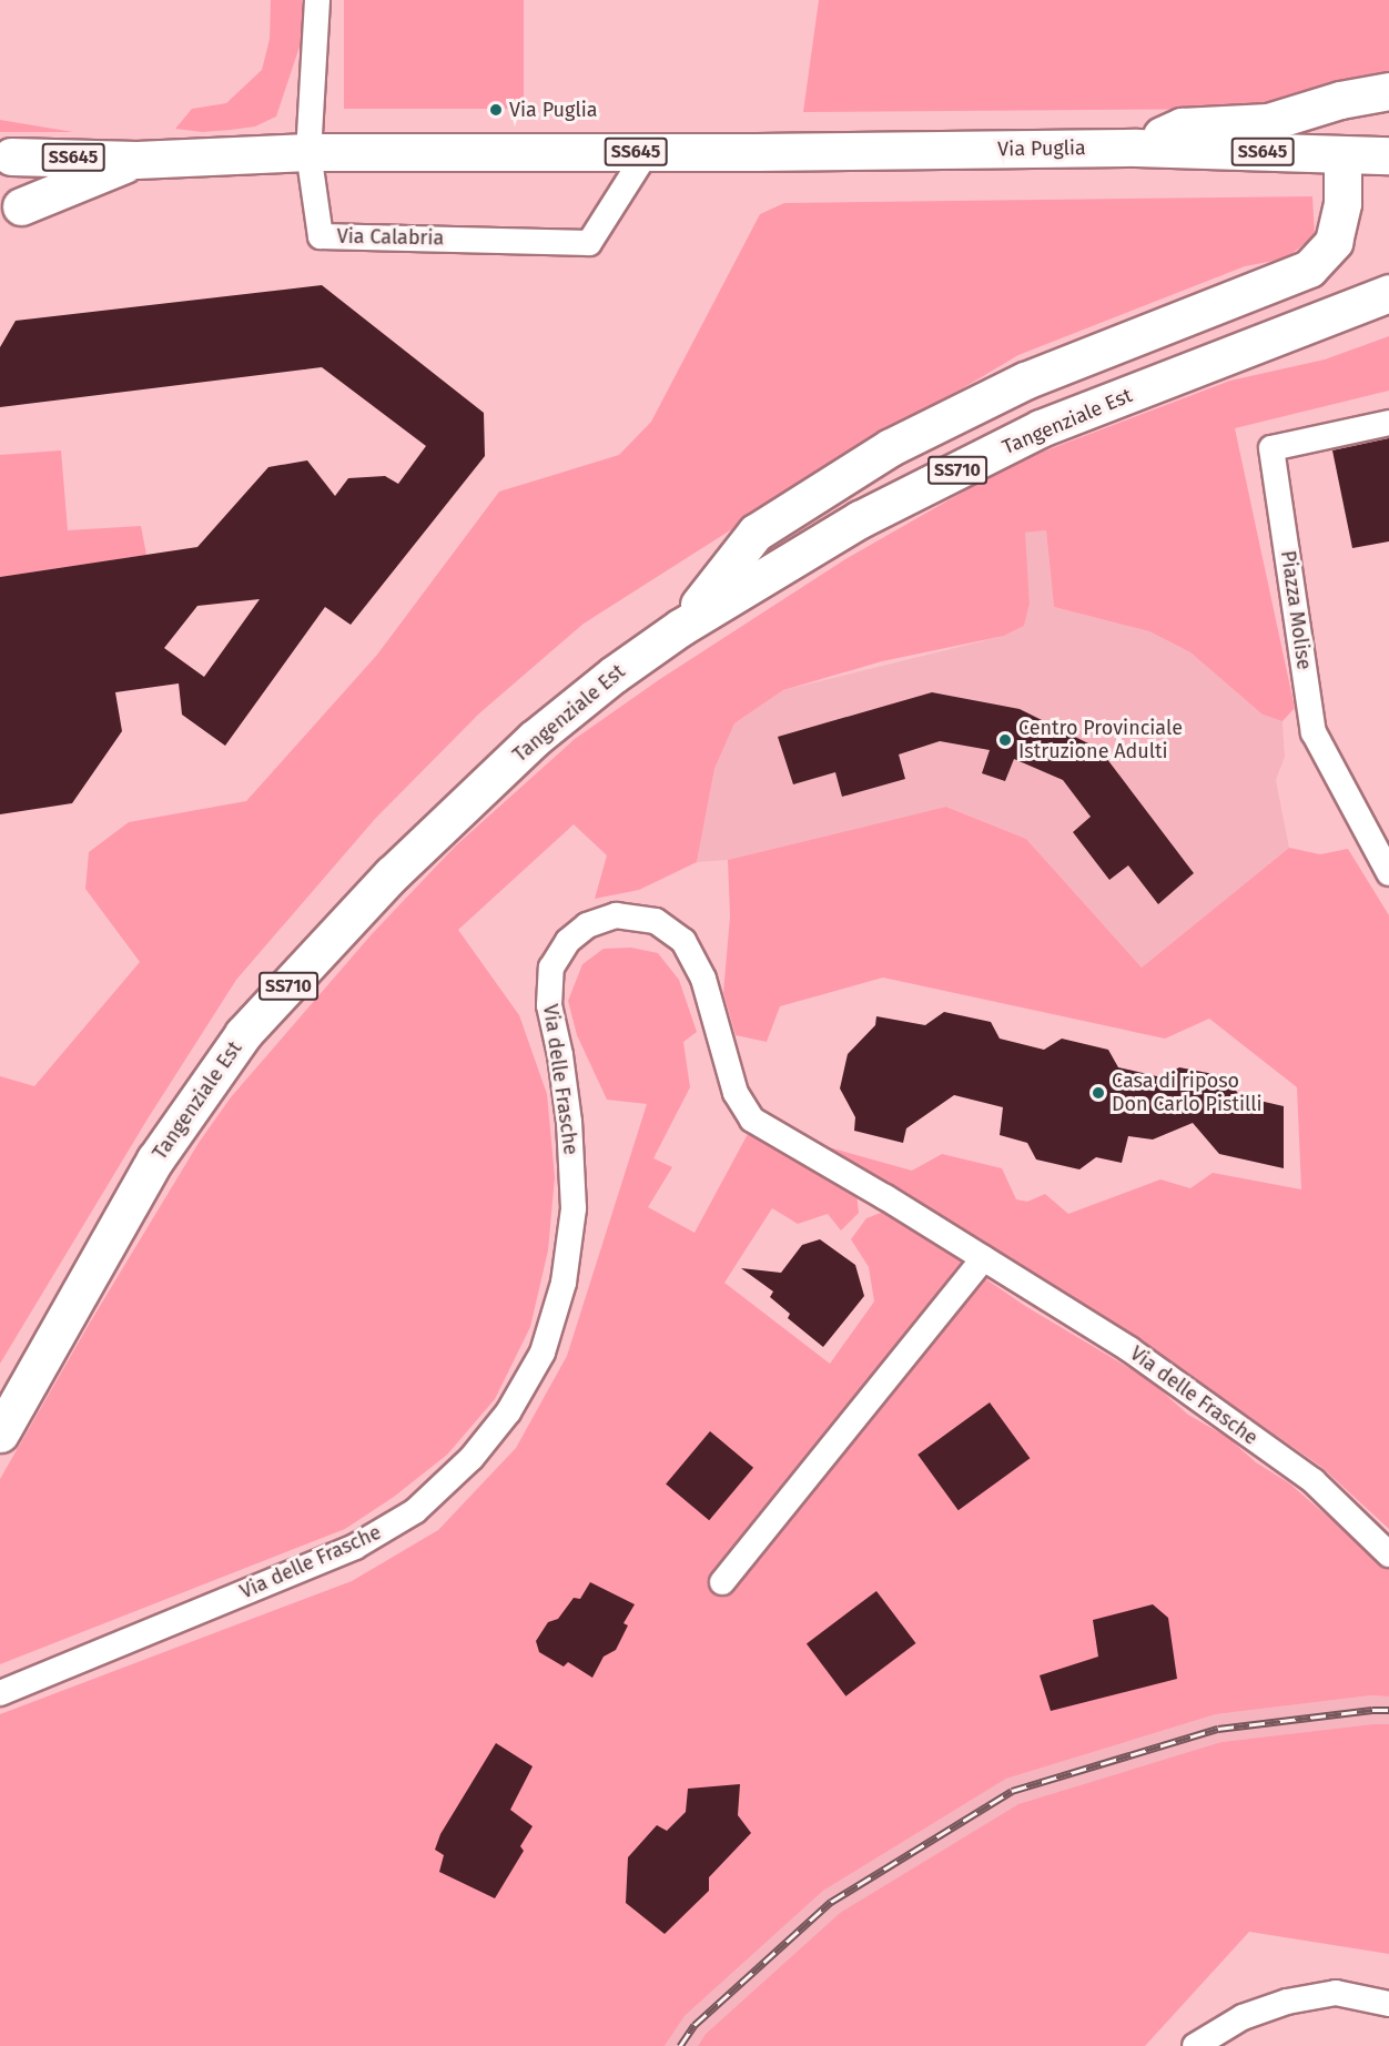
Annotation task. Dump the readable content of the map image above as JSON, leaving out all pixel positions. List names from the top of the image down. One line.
{"streets":{"main road":["Via Puglia","SS645","Tangenziale Est","SS710"],"street":["Via Calabria","Piazza Molise","Via delle Frasche"]},"crossings":[["Via Puglia","SS645"],["Via Puglia","Via Calabria"]],"places":["Via Puglia","Centro Provinciale Istruzione Adulti","Casa di riposo Don Carlo Pistilli"]}
